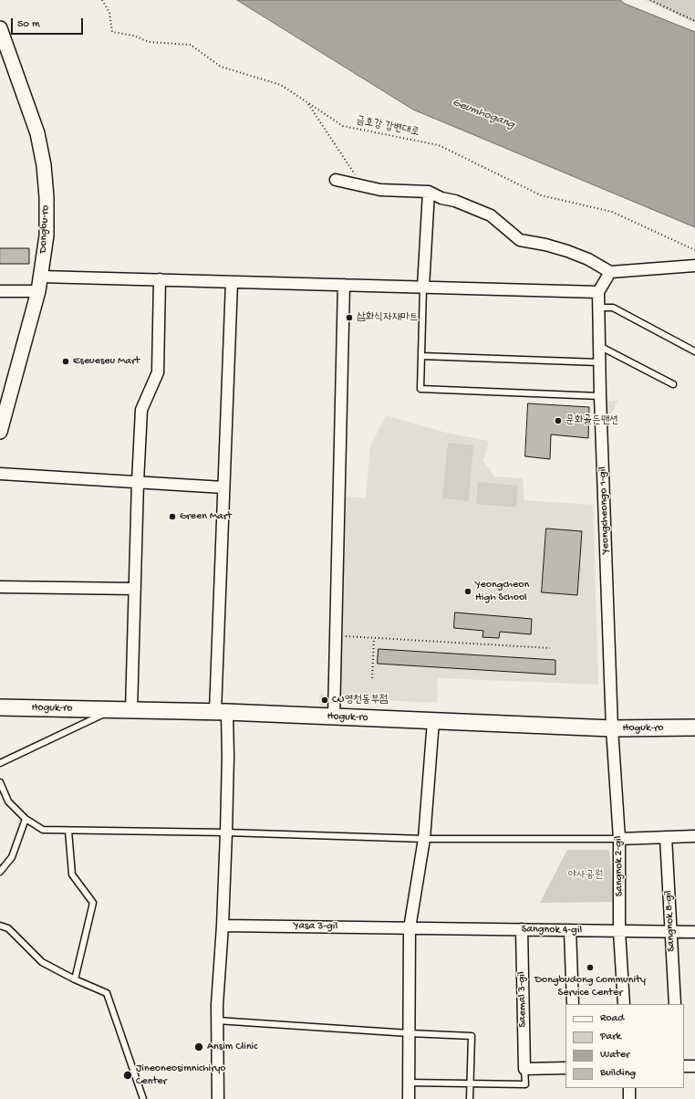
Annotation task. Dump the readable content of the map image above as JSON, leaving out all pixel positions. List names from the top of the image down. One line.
{"streets":{"main road":["Hoguk-ro"],"street":["Dongbu-ro","Yeongcheongo 1-gil","Sangnok 2-gil","Sangnok 8-gil","Yasa 3-gil","Sangnok 4-gil","Saemal 3-gil"],"path":["금호강 강변대로"]},"crossings":[["Yeongcheongo 1-gil","Hoguk-ro"],["Yeongcheongo 1-gil","Sangnok 2-gil"],["Hoguk-ro","Sangnok 2-gil"],["Sangnok 2-gil","Sangnok 4-gil"],["Sangnok 8-gil","Sangnok 4-gil"],["Yasa 3-gil","Sangnok 4-gil"],["Sangnok 4-gil","Saemal 3-gil"]],"water":["Geumhogang"],"parks":["야사공원"],"places":["삼화식자재마트","Eseueseu Mart","문화골든맨션","Green Mart","Yeongcheon High School","CU영천동부점","Dongbudong Community Service Center","Ansim Clinic","Jineoneosimnichiryo Center"],"legend":["Road","Park","Water","Building"],"scale_bar":"50 m"}
